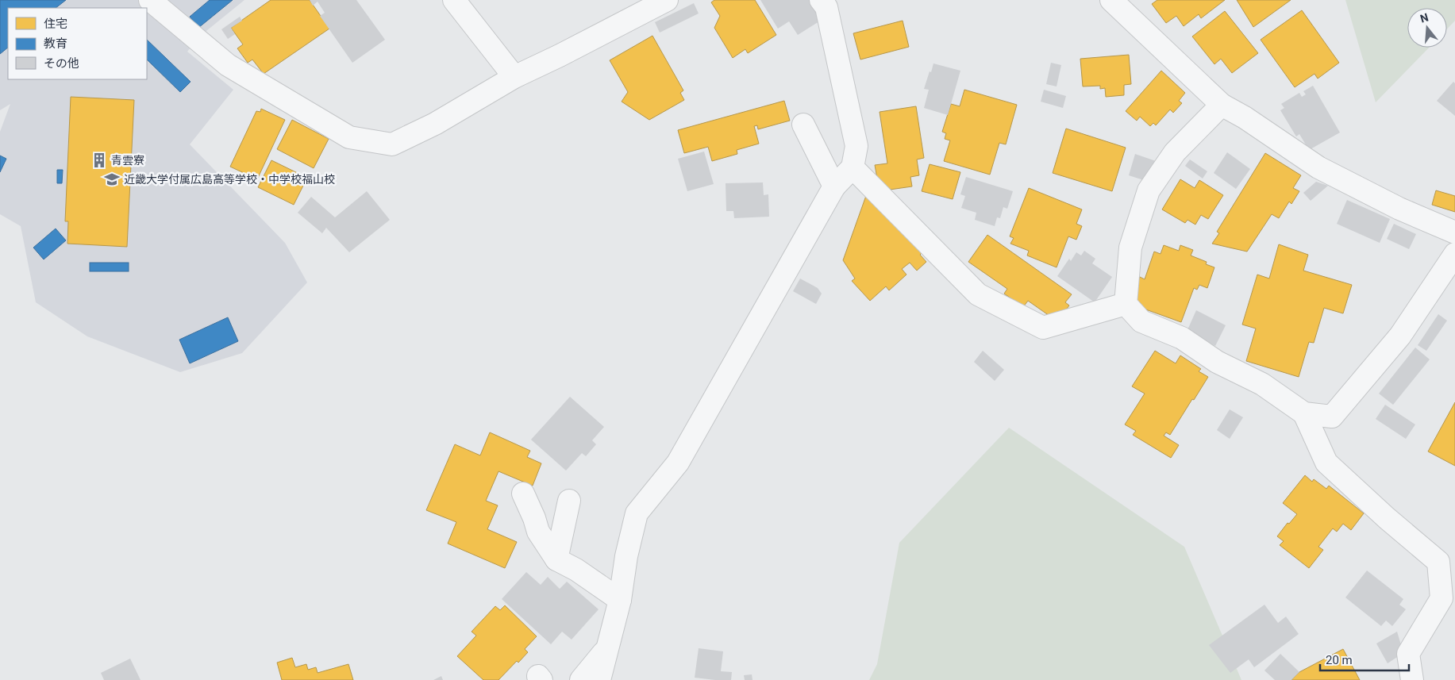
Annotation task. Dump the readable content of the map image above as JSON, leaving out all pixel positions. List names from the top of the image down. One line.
{"places":{"building":["青雲寮"],"school or university":["近畿大学付属広島高等学校・中学校福山校"]},"legend":["住宅","教育","その他"],"scale_bar":"20 m","north":"top"}
